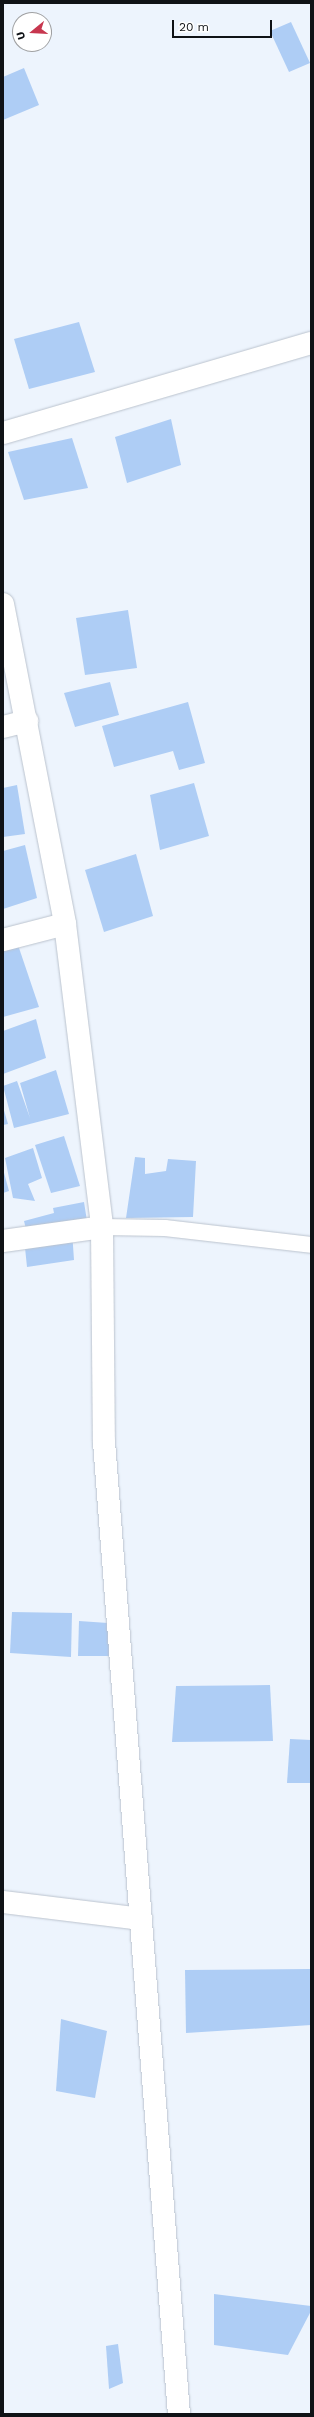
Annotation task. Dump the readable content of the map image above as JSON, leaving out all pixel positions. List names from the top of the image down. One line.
{"scale_bar":"20 m","north":"left"}
